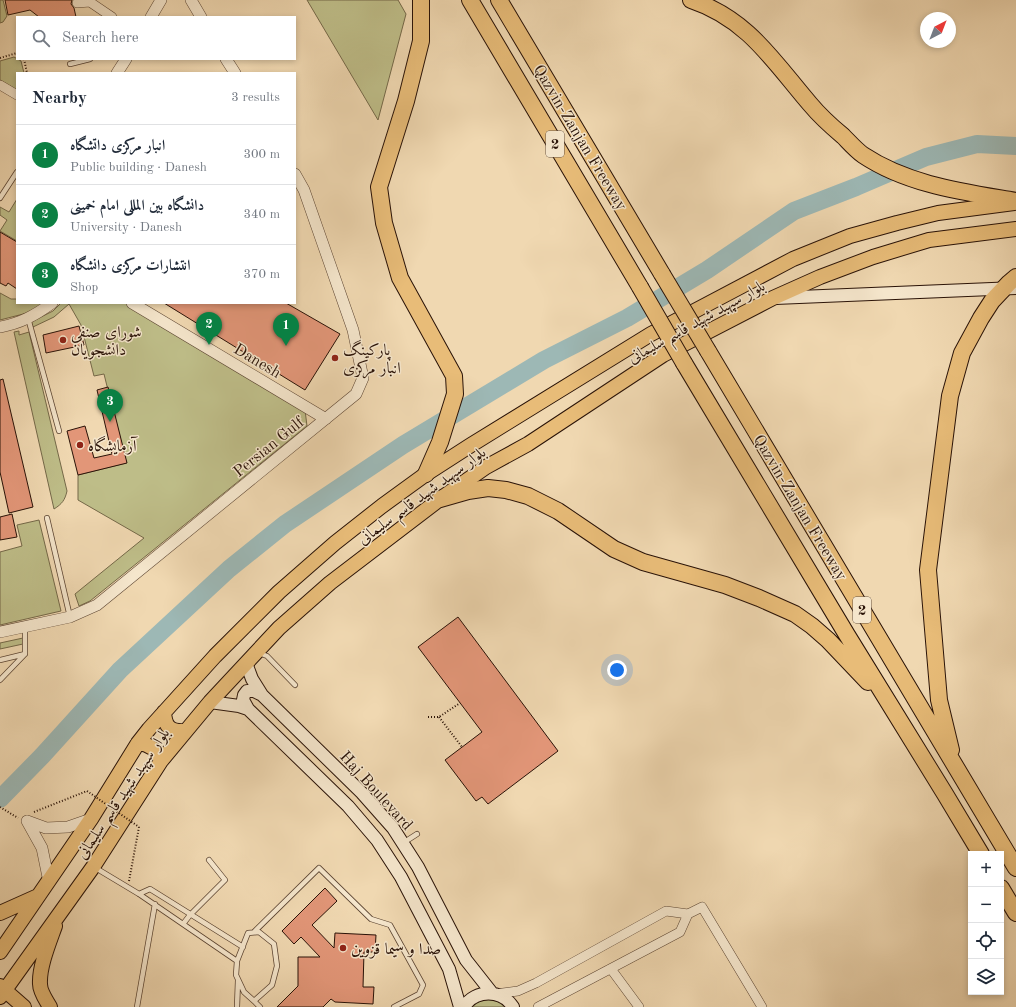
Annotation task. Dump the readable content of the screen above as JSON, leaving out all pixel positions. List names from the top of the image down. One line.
{"streets":{"highway":["Qazvin-Zanjan Freeway","2"],"main road":["بلوار سپهبد شهید قاسم سلیمانی","Haj Boulevard"],"street":["Danesh","Persian Gulf"]},"crossings":[["بلوار سپهبد شهید قاسم سلیمانی","Haj Boulevard"],["Danesh","Persian Gulf"]],"places":["شورای صنفی دانشجویان","پارکینگ انبار مرکزی","آزمایشگاه","صدا و سیما قزوین"],"north":"top right","page":{"search":"Search here","heading":["Nearby","3 results"],"list":[{"mark":"1","name":"انبار مرکزی داتشگاه","note":"Public building · Danesh","value":"300 m"},{"mark":"2","name":"دانشگاه بین المللی امام خمینی","note":"University · Danesh","value":"340 m"},{"mark":"3","name":"انتشارات مرکزی دانشگاه","note":"Shop","value":"370 m"}],"pins":["2","1","3"],"map_buttons":["+","−"]}}
